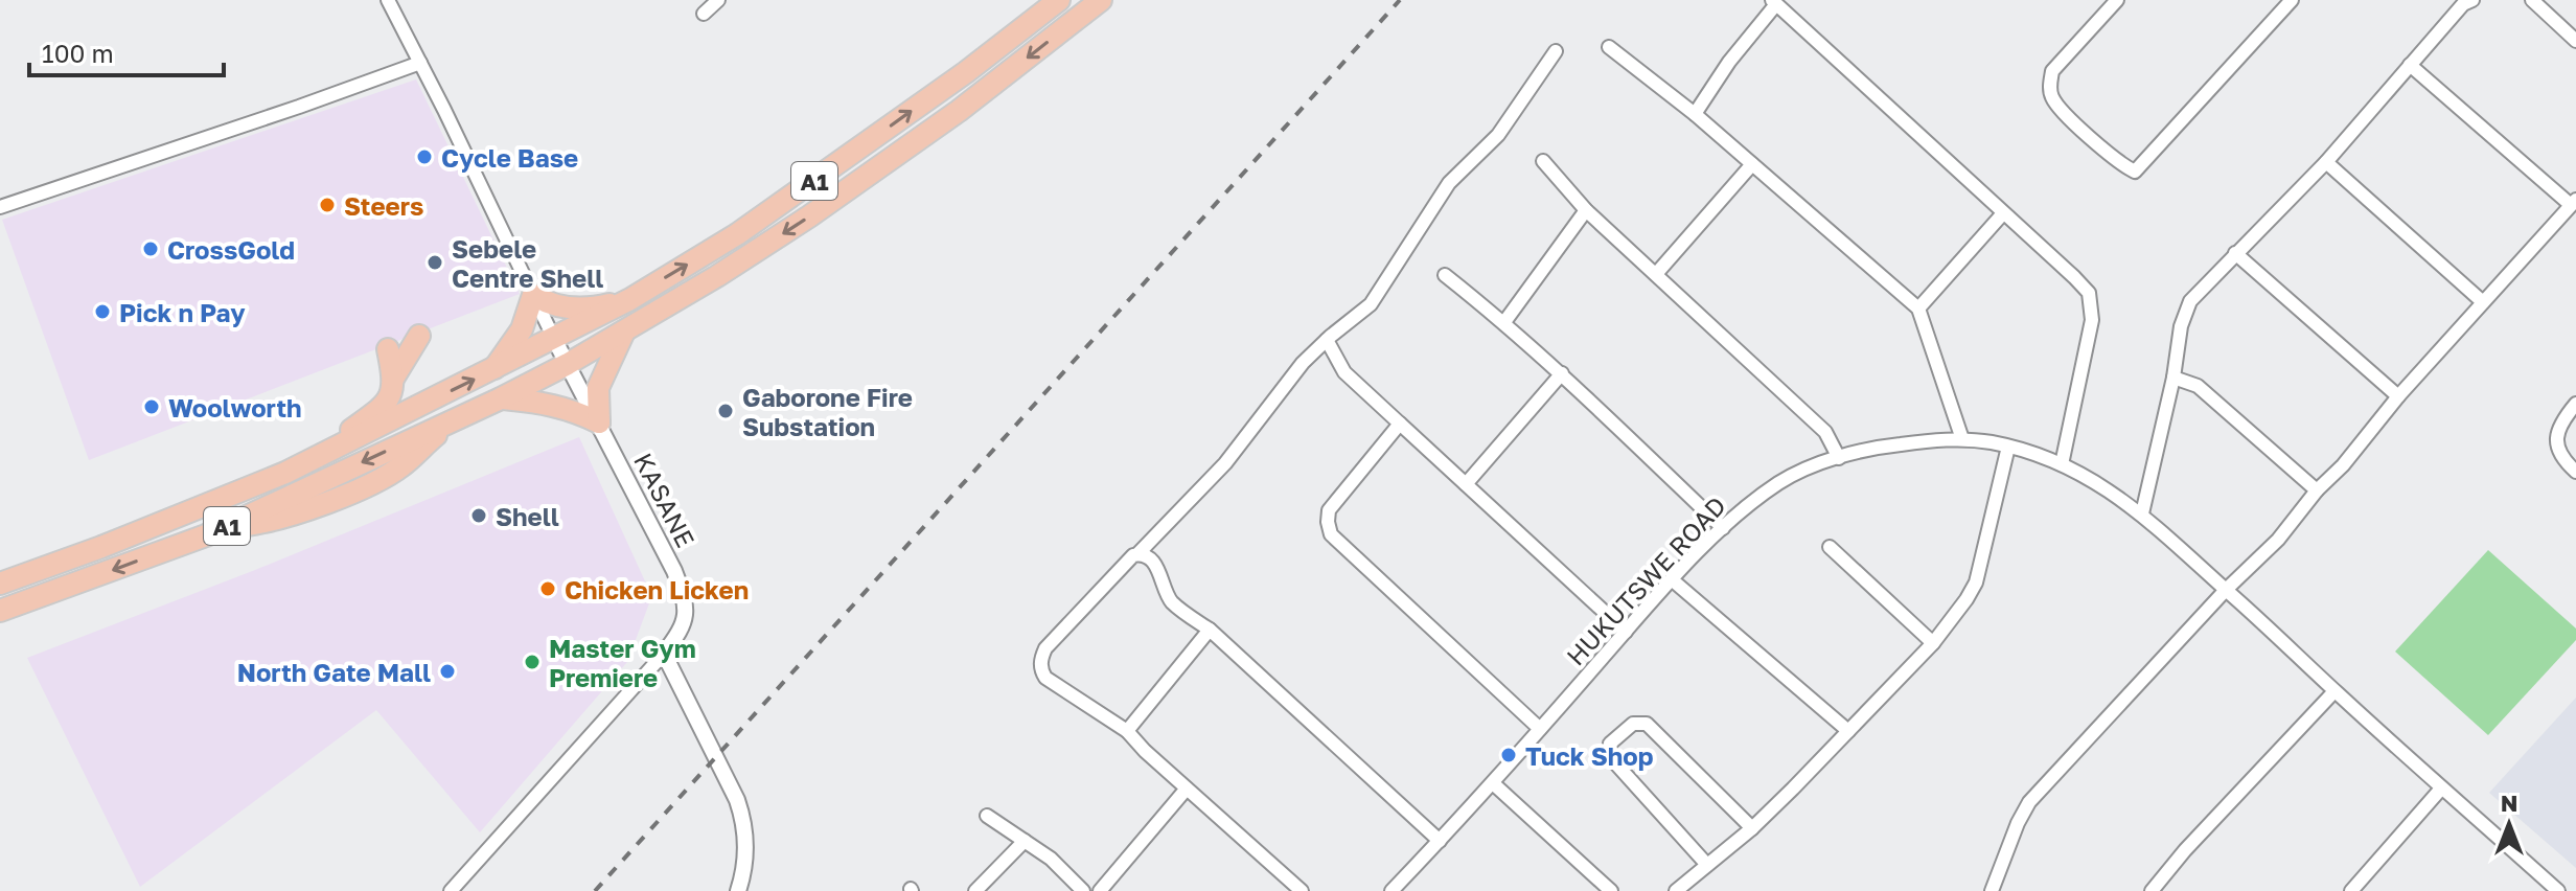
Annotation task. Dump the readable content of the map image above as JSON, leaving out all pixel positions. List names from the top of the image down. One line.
{"streets":{"highway":["A1"],"street":["KASANE","HUKUTSWE ROAD"]},"crossings":[["A1","KASANE"]],"places":["Cycle Base","Steers","CrossGold","Sebele Centre Shell","Pick n Pay","Woolworth","Gaborone Fire Substation","Shell","Chicken Licken","Master Gym Premiere","North Gate Mall","Tuck Shop"],"scale_bar":"100 m","north":"top"}
